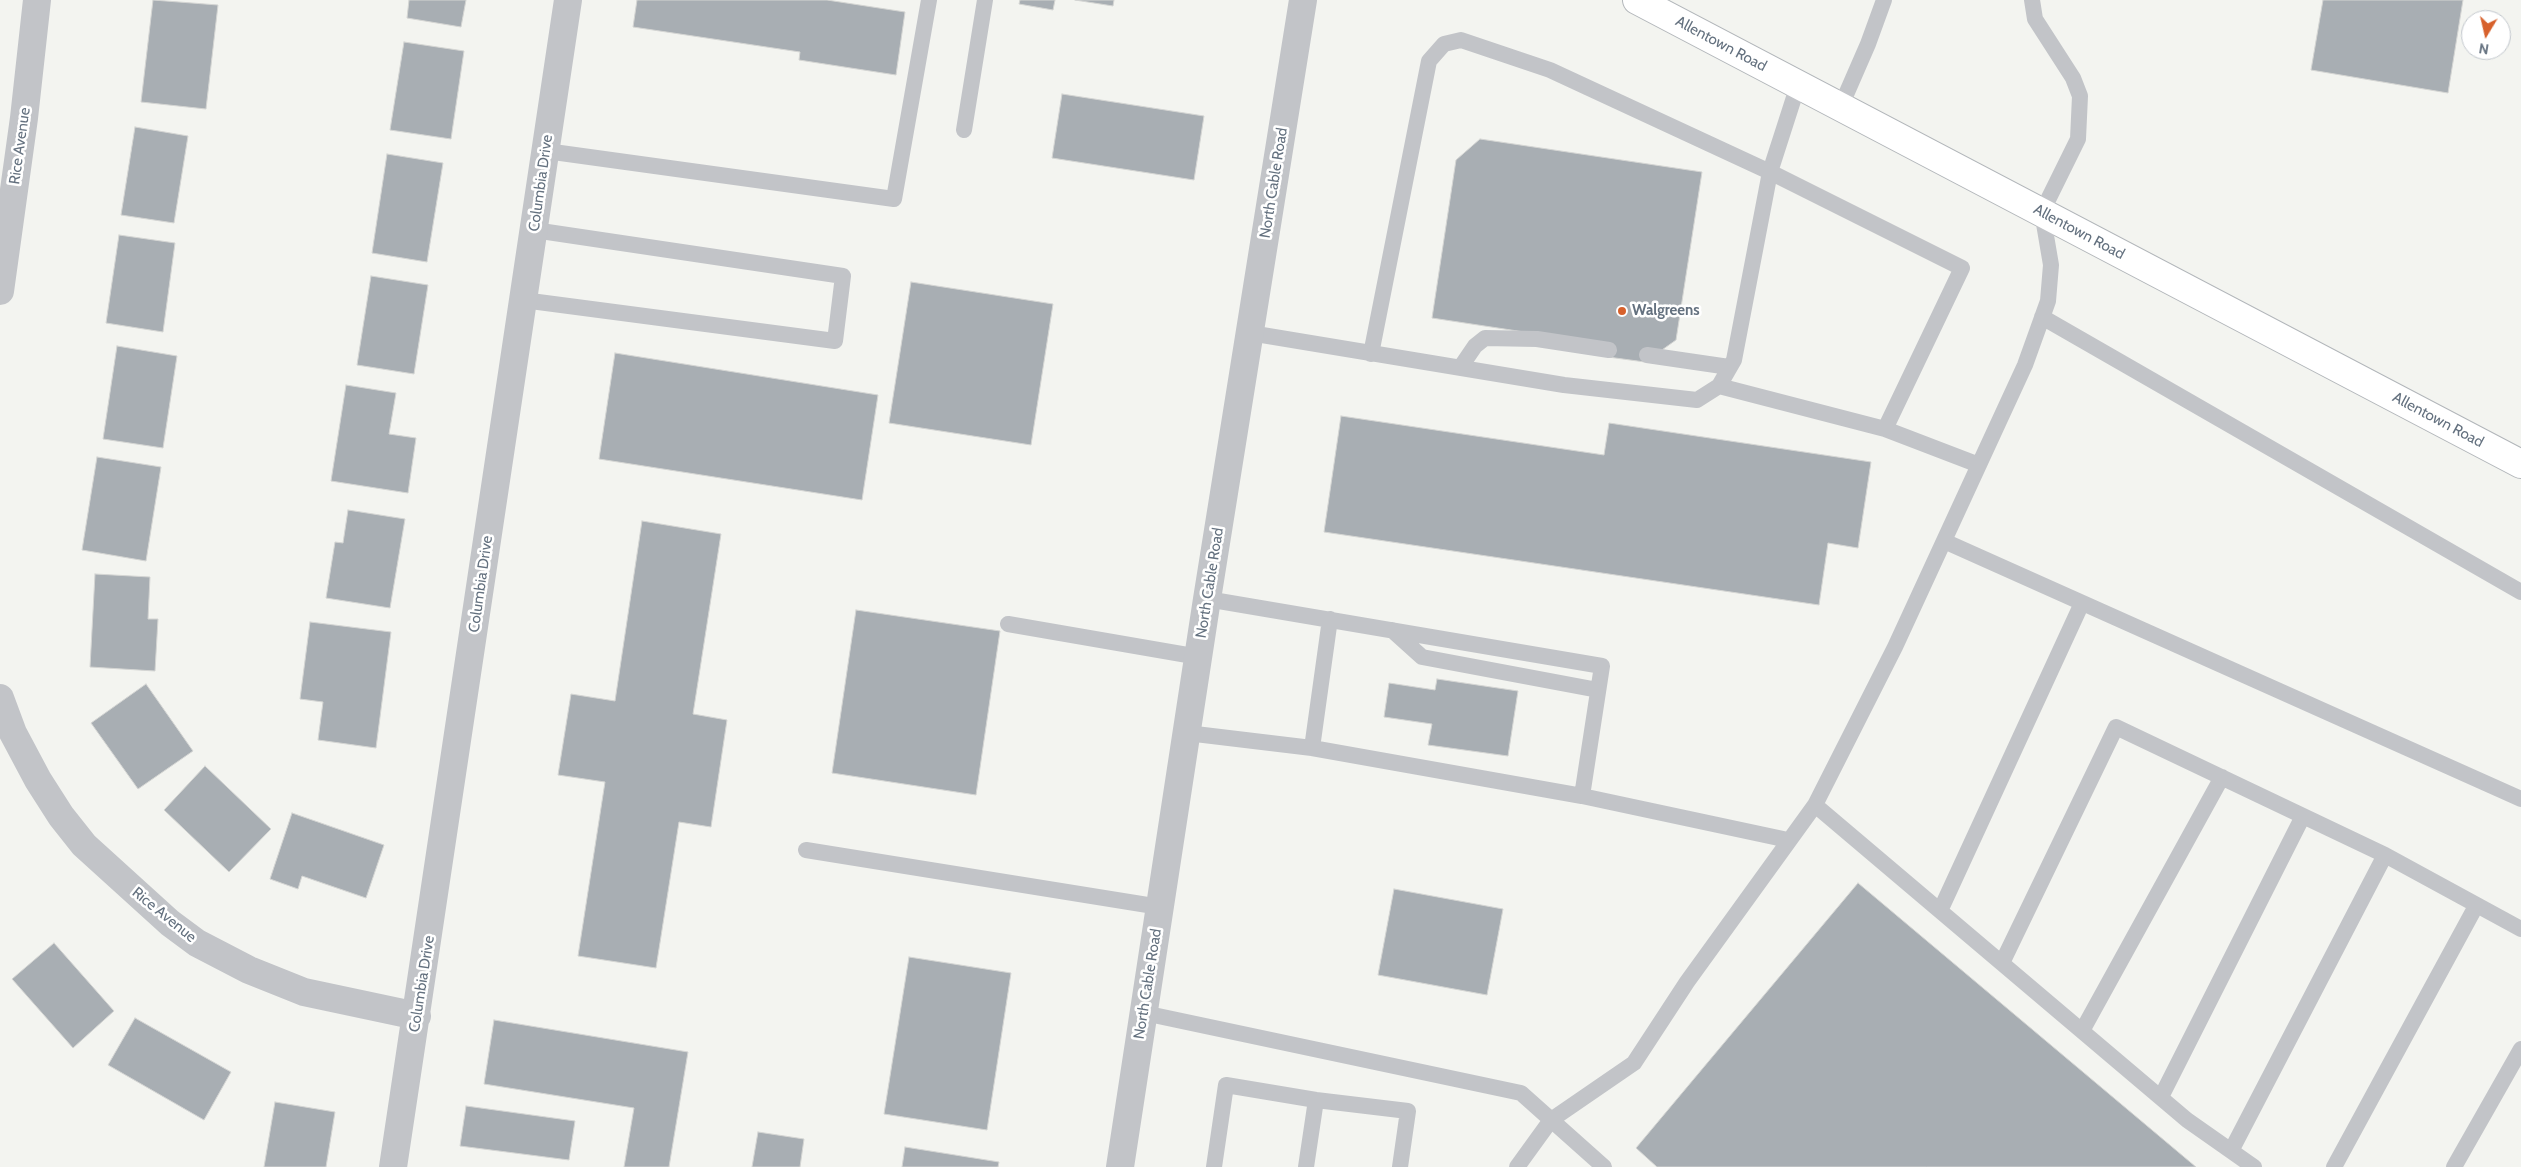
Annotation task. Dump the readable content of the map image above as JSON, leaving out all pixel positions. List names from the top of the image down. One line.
{"streets":{"main road":["Allentown Road"],"street":["Rice Avenue","Columbia Drive","North Cable Road"]},"crossings":[["Rice Avenue","Columbia Drive"]],"places":["Walgreens"],"north":"bottom"}
